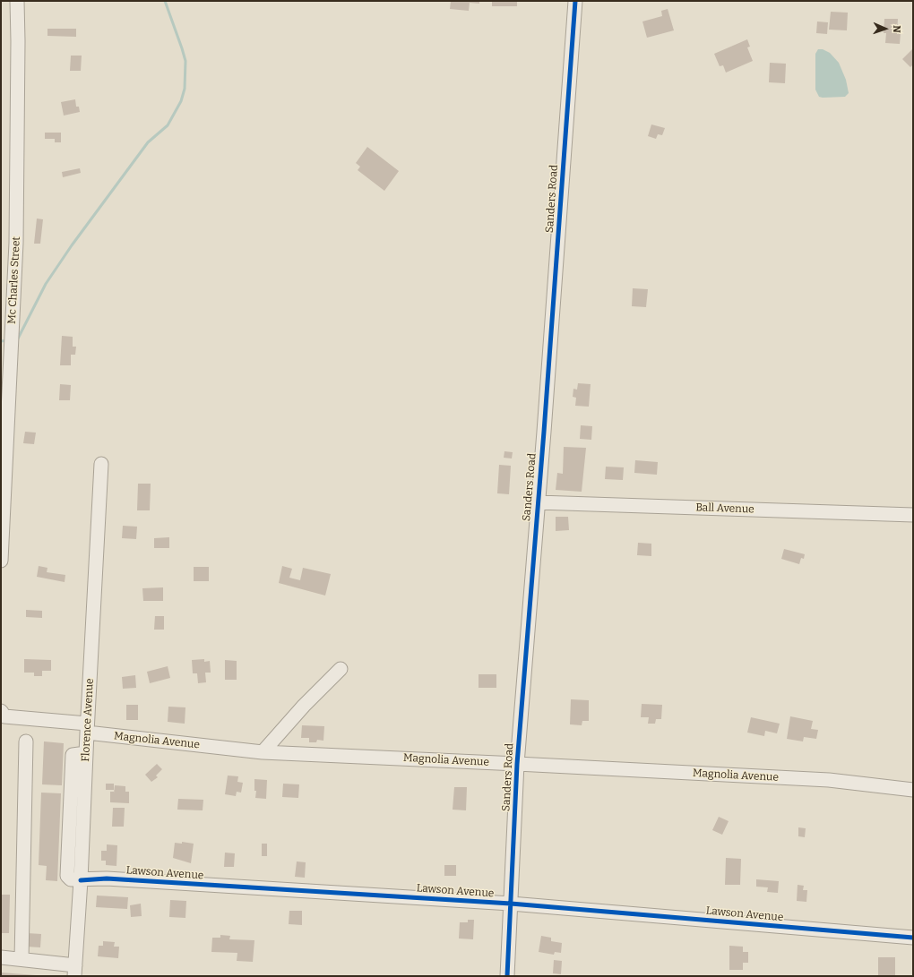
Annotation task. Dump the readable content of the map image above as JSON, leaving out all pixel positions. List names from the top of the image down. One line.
{"streets":{"street":["Sanders Road","Mc Charles Street","Ball Avenue","Florence Avenue","Magnolia Avenue","Lawson Avenue"]},"crossings":[["Sanders Road","Ball Avenue"],["Sanders Road","Magnolia Avenue"],["Sanders Road","Lawson Avenue"],["Florence Avenue","Magnolia Avenue"],["Florence Avenue","Lawson Avenue"]],"north":"right"}
